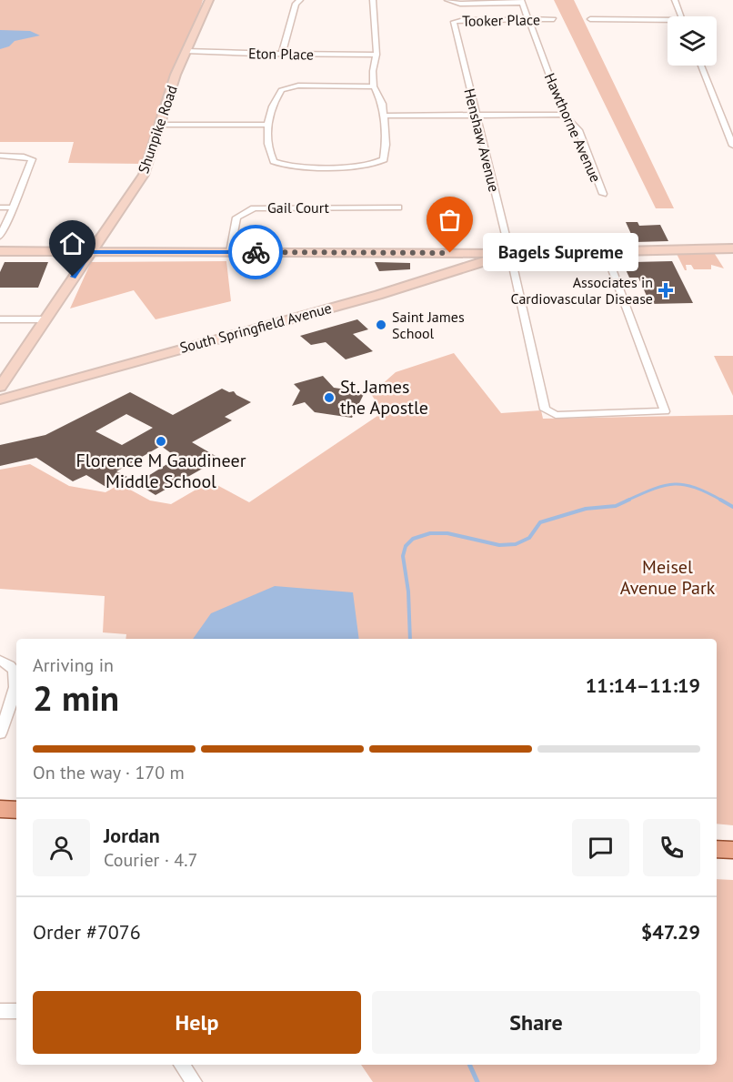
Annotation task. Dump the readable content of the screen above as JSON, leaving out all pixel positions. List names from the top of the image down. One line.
{"streets":{"street":["Tooker Place","Eton Place","Hawthorne Avenue","Shunpike Road","Henshaw Avenue","Gail Court","South Springfield Avenue"]},"crossings":[["Tooker Place","Hawthorne Avenue"],["Tooker Place","Henshaw Avenue"],["Eton Place","Shunpike Road"],["Henshaw Avenue","South Springfield Avenue"]],"parks":["Meisel Avenue Park"],"places":{"other":["Bagels Supreme","Saint James School","St. James the Apostle","Florence M Gaudineer Middle School"],"health":["Associates in Cardiovascular Disease"]},"page":{"bubble":"Bagels Supreme","heading":["2 min","Arriving in","11:14–11:19"],"panel":["Jordan","Courier · 4.7","Order #7076","$47.29"],"bar":"On the way · 170 m","buttons":["Help","Share"]}}
